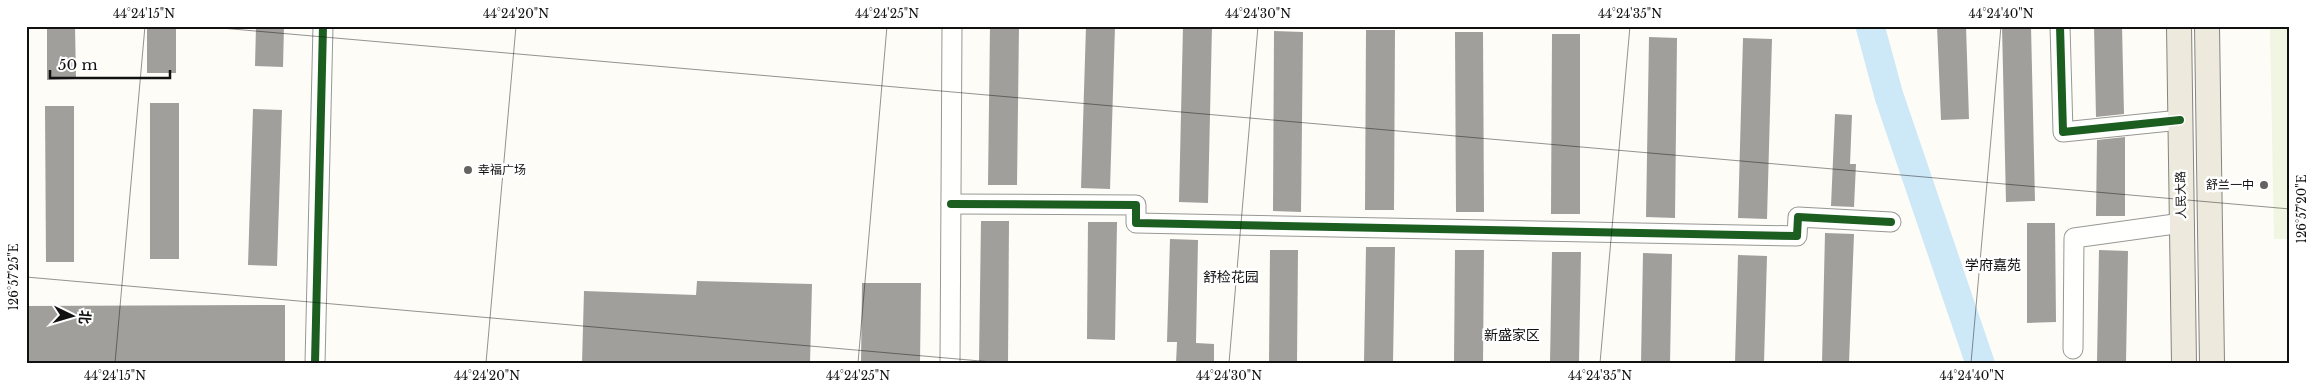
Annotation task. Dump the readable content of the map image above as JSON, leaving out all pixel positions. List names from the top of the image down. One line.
{"streets":{"main road":["人民大路"]},"districts":["学府嘉苑","舒检花园","新盛家区"],"places":["幸福广场","舒兰一中"],"scale_bar":"50 m","north":"right","coordinates":["44°24'15\"N","44°24'20\"N","44°24'25\"N","44°24'30\"N","44°24'35\"N","44°24'40\"N","126°57'20\"E","126°57'25\"E"]}
